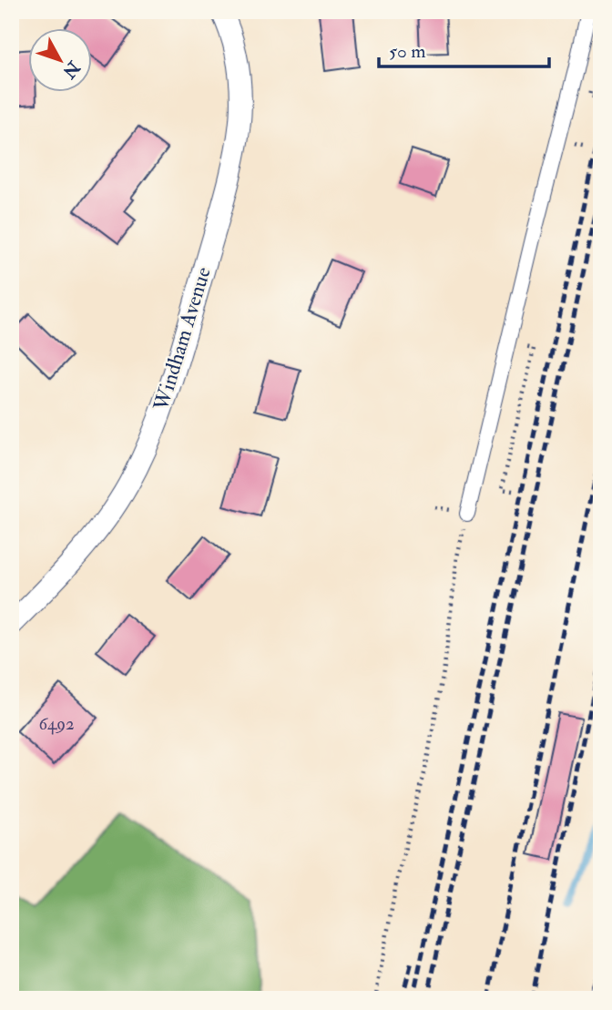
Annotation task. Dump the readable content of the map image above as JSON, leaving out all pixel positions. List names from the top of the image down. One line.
{"streets":{"street":["Windham Avenue"]},"house_numbers":["6492"],"scale_bar":"50 m","north":"bottom right"}
